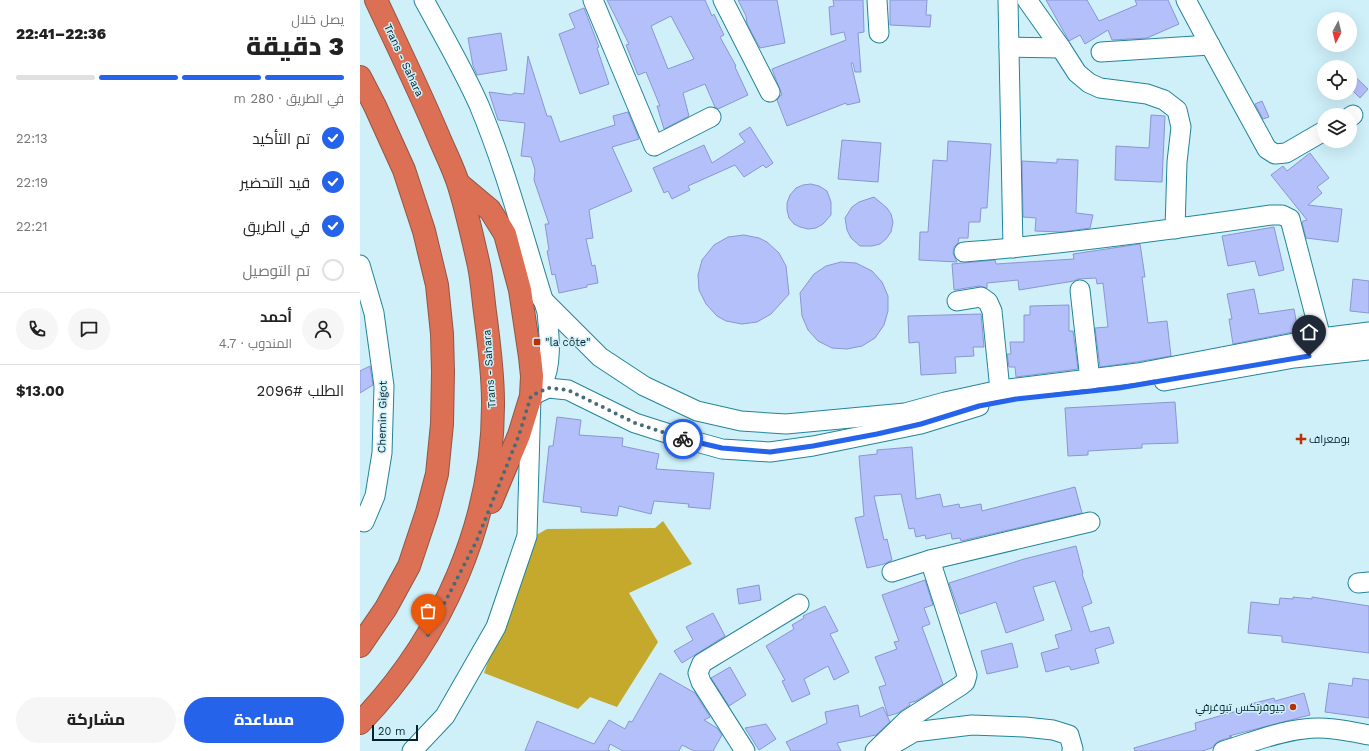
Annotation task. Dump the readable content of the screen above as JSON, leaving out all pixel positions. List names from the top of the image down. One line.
{"streets":{"highway":["Trans - Sahara"],"street":["Chemin Gigot"]},"places":{"transit":["\"la côte\""],"health":["بومعراف"],"other":["جيوفرتكس تبوغرفي"]},"scale_bar":"20 m","north":"bottom","page":{"heading":["3 دقيقة","يصل خلال","22:36–22:41"],"panel":["أحمد","المندوب · 4.7","الطلب #2096","$13.00"],"bar":"في الطريق · 280 m","list":[["تم التأكيد","22:13"],["قيد التحضير","22:19"],["في الطريق","22:21"],"تم التوصيل"],"buttons":["مساعدة","مشاركة"],"scale":"20 m"}}
